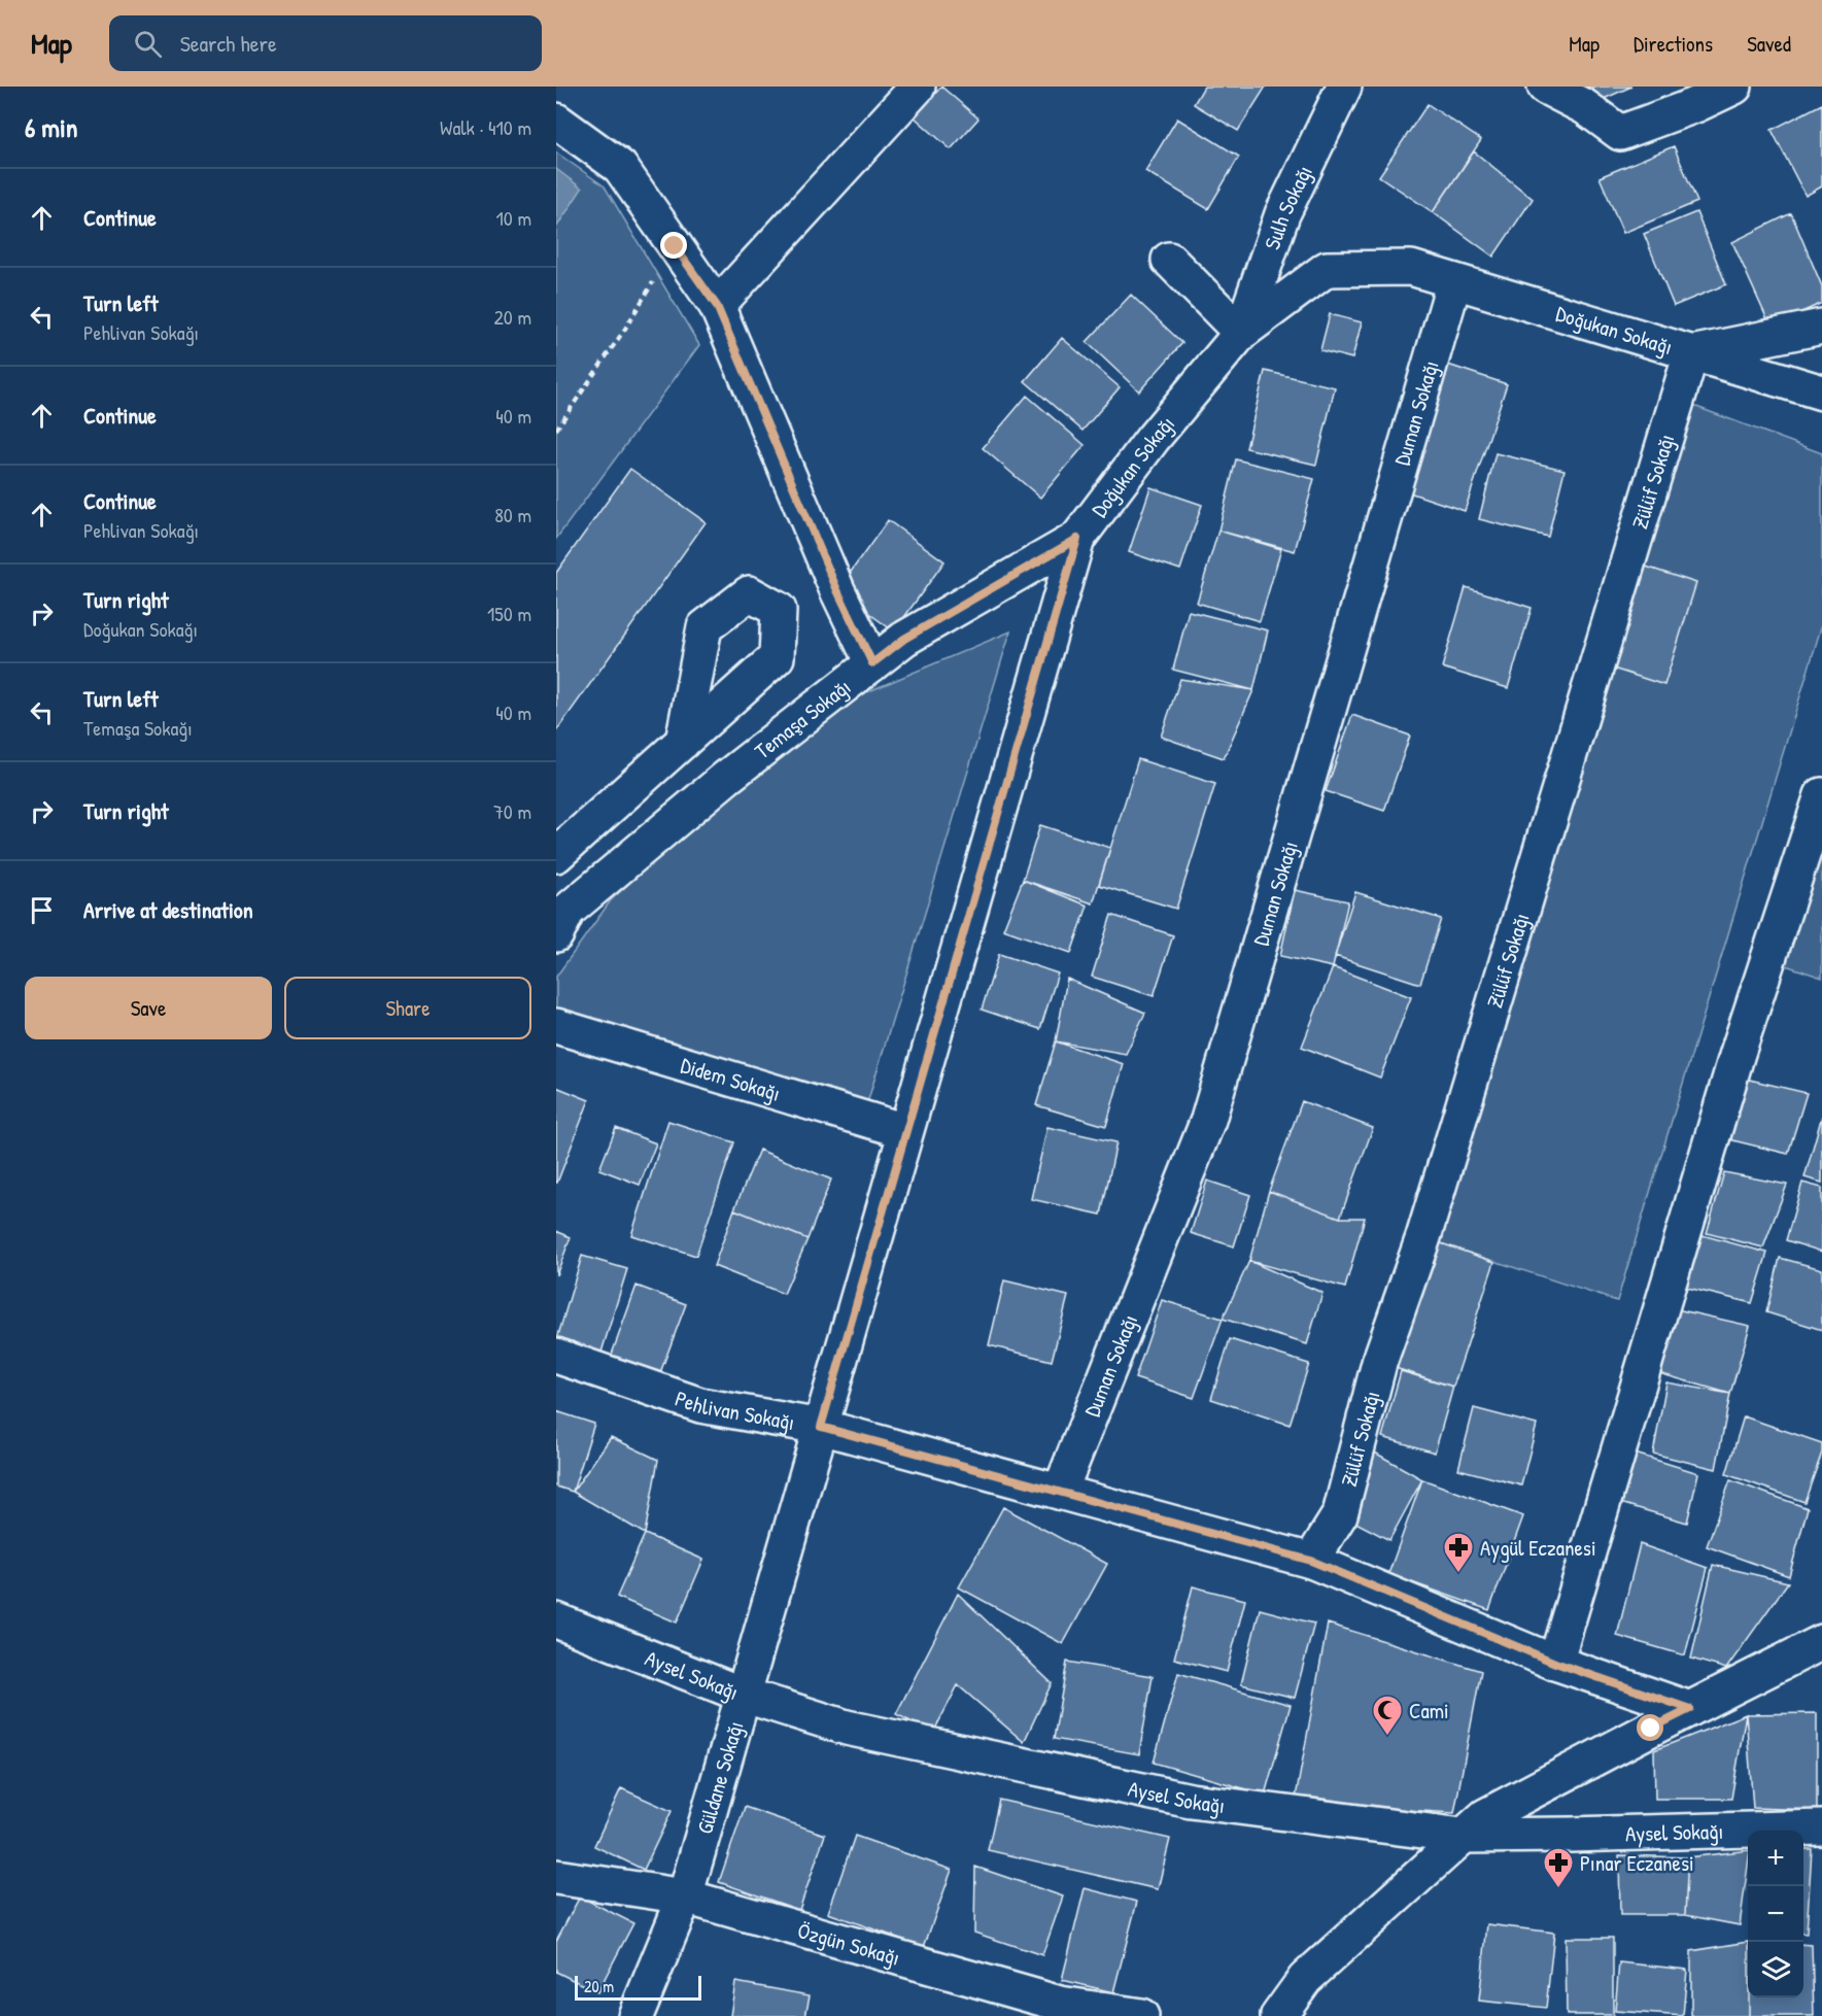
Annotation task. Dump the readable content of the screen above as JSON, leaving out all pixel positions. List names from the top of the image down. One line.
{"streets":{"street":["Sulh Sokağı","Doğukan Sokağı","Duman Sokağı","Zülüf Sokağı","Temaşa Sokağı","Didem Sokağı","Pehlivan Sokağı","Aysel Sokağı","Güldane Sokağı","Özgün Sokağı"]},"crossings":[["Sulh Sokağı","Doğukan Sokağı"],["Doğukan Sokağı","Duman Sokağı"],["Doğukan Sokağı","Zülüf Sokağı"],["Doğukan Sokağı","Temaşa Sokağı"],["Doğukan Sokağı","Didem Sokağı"],["Doğukan Sokağı","Pehlivan Sokağı"],["Doğukan Sokağı","Güldane Sokağı"],["Duman Sokağı","Pehlivan Sokağı"],["Zülüf Sokağı","Pehlivan Sokağı"],["Pehlivan Sokağı","Güldane Sokağı"],["Aysel Sokağı","Güldane Sokağı"],["Güldane Sokağı","Özgün Sokağı"]],"places":{"pharmacy":["Aygül Eczanesi","Pınar Eczanesi"],"mosque":["Cami"]},"scale_bar":"20 m","page":{"header":"Map","search":"Search here","nav":["Map","Directions","Saved"],"heading":["6 min","Walk · 410 m"],"list":[["Continue","10 m"],["Turn left","Pehlivan Sokağı","20 m"],["Continue","40 m"],["Continue","Pehlivan Sokağı","80 m"],["Turn right","Doğukan Sokağı","150 m"],["Turn left","Temaşa Sokağı","40 m"],["Turn right","70 m"],"Arrive at destination"],"buttons":["Save","Share"],"map_buttons":["+","−"],"scale":"20 m"}}
